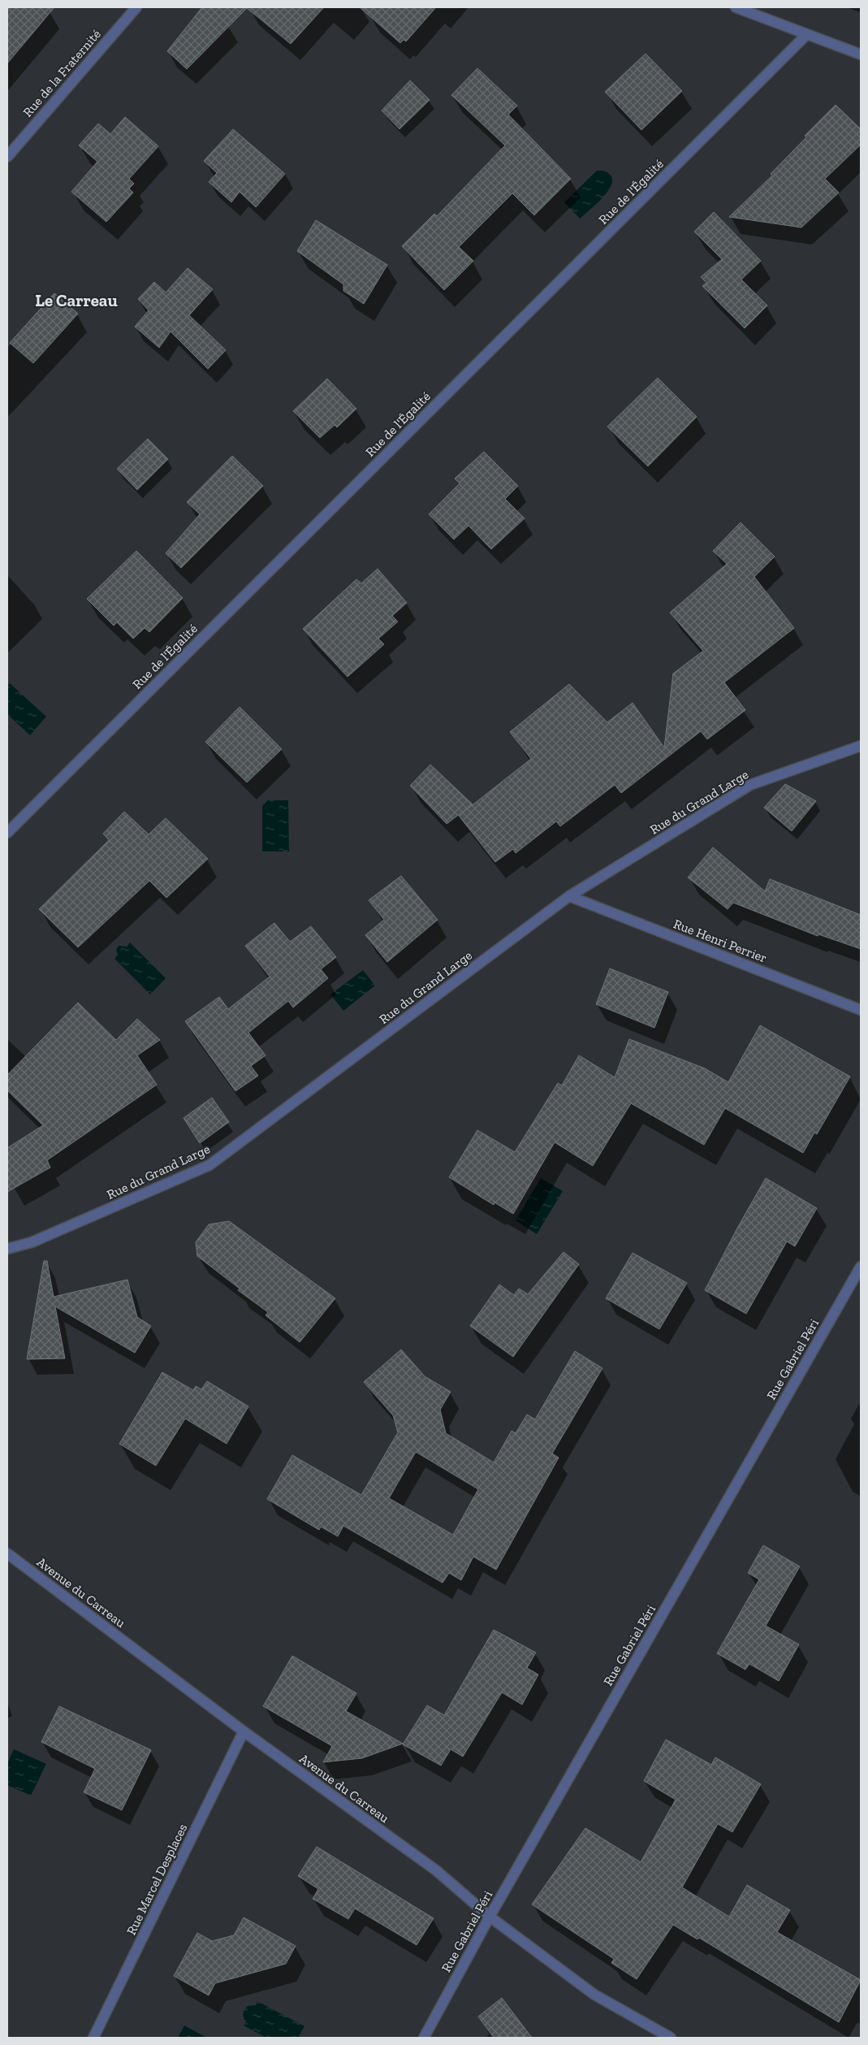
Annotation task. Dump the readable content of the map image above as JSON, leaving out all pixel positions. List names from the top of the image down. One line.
{"streets":{"street":["Rue de la Fraternité","Rue de l'Égalité","Rue du Grand Large","Rue Henri Perrier","Rue Gabriel Péri","Avenue du Carreau","Rue Marcel Desplaces"]},"crossings":[["Rue du Grand Large","Rue Henri Perrier"],["Rue Gabriel Péri","Avenue du Carreau"],["Avenue du Carreau","Rue Marcel Desplaces"]],"districts":["Le Carreau"]}
